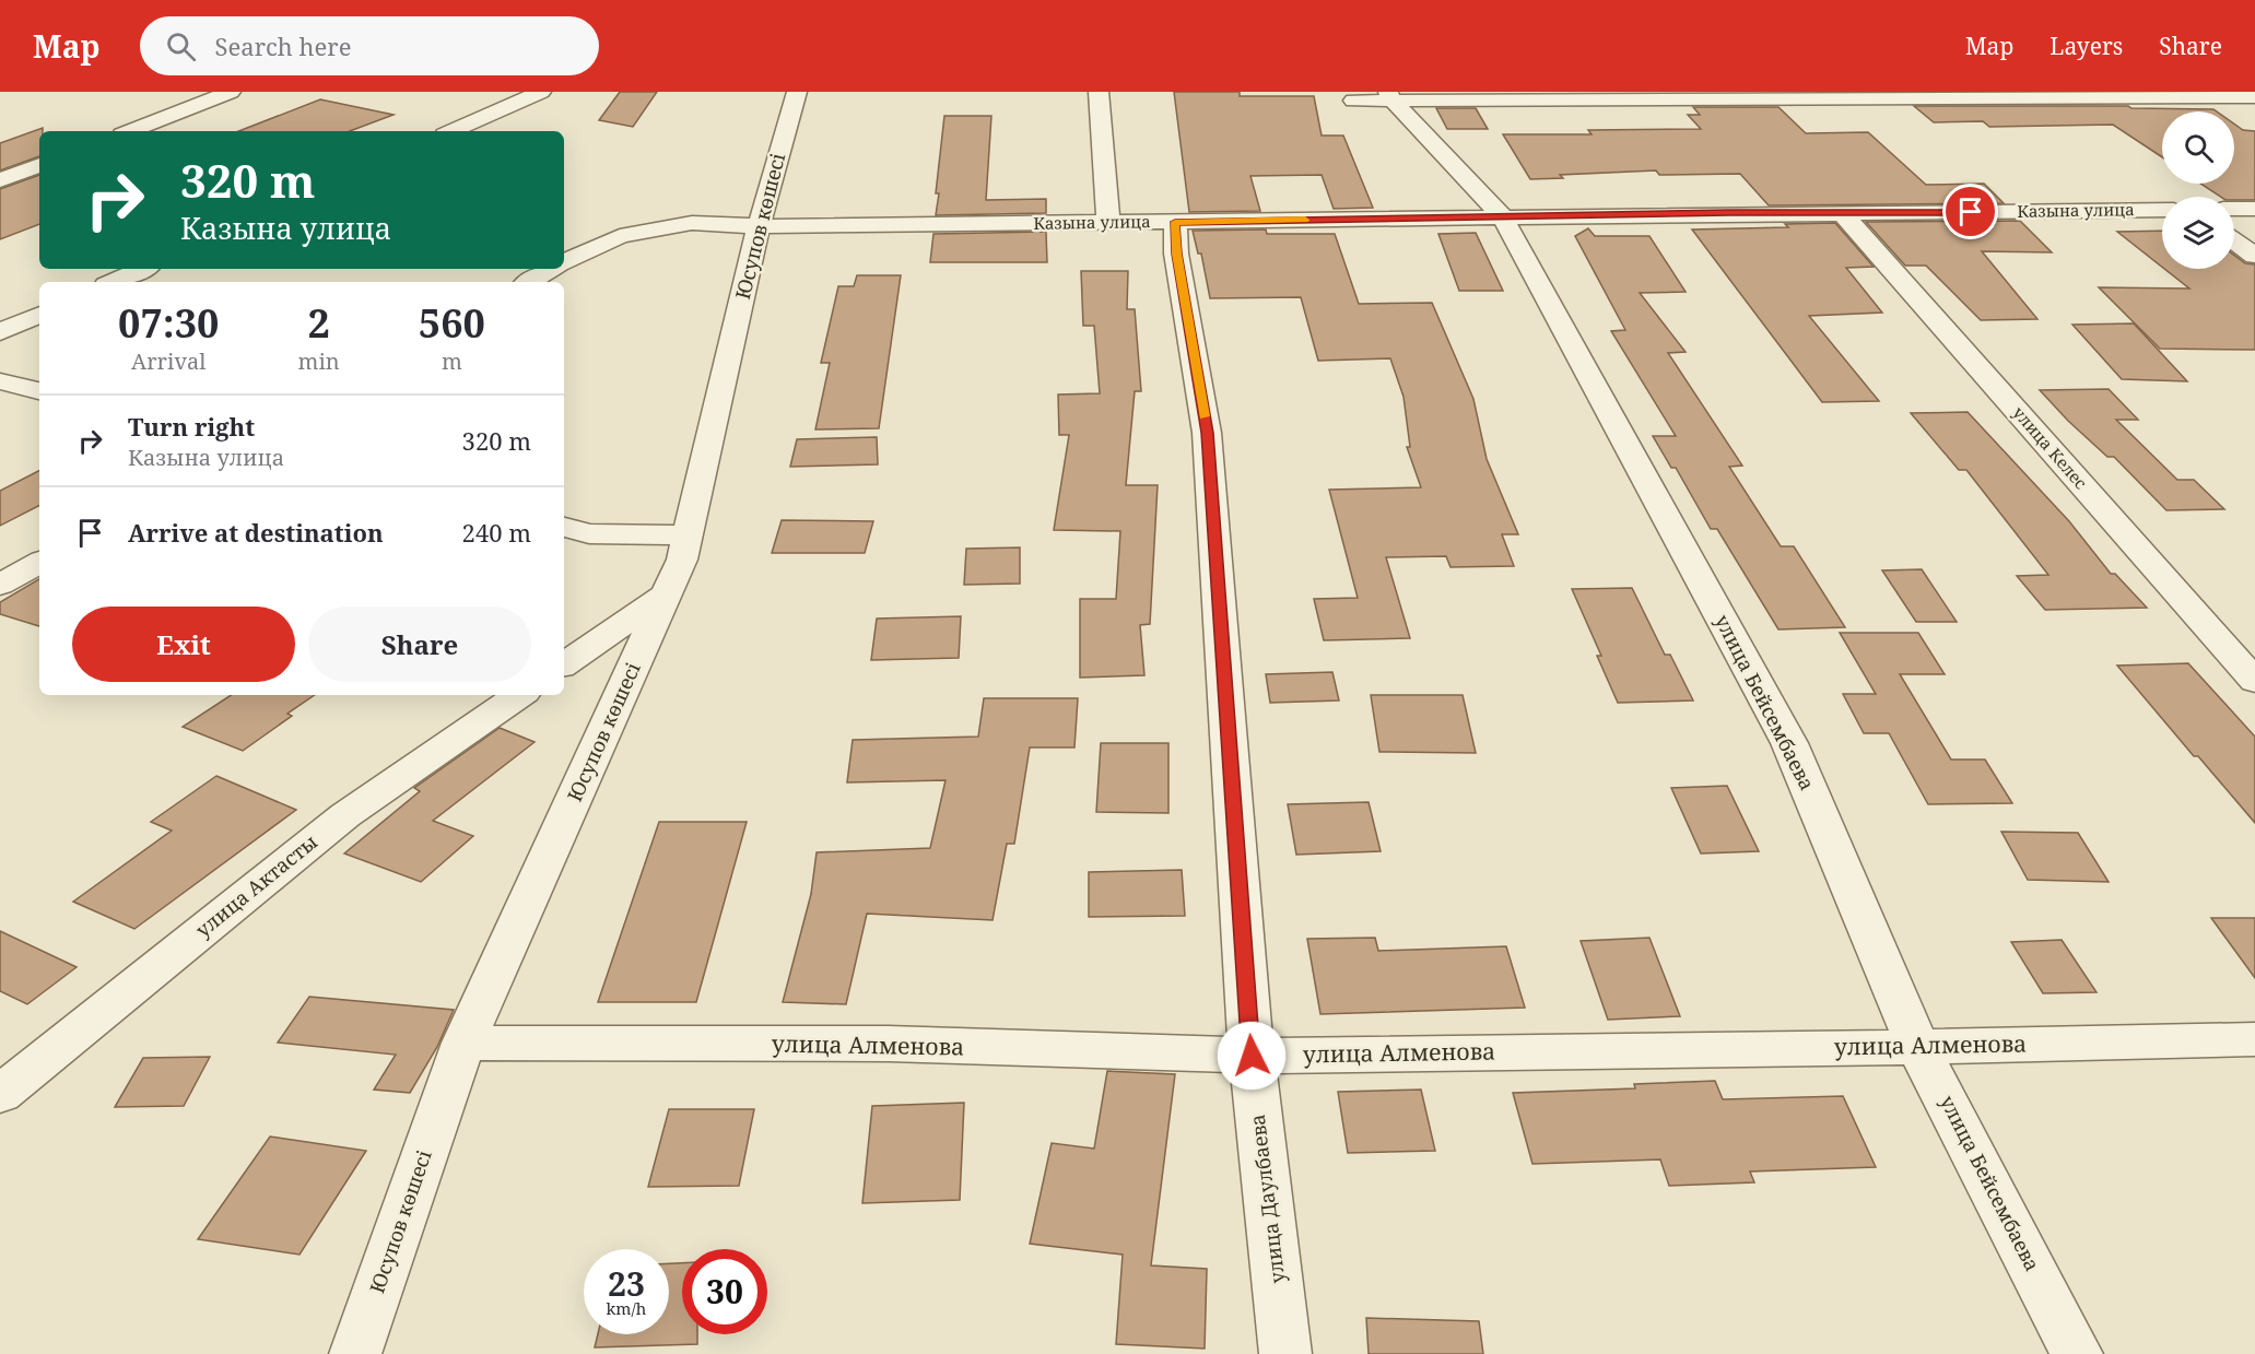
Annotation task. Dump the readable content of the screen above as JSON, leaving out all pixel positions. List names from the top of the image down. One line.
{"streets":{"street":["Казына улица","Юсупов көшесі","улица Келес","улица Бейсембаева","улица Актасты","улица Алменова","улица Даулбаева"]},"crossings":[["Казына улица","Юсупов көшесі"],["Казына улица","улица Келес"],["Казына улица","улица Бейсембаева"],["Казына улица","улица Даулбаева"],["Юсупов көшесі","улица Алменова"],["улица Бейсембаева","улица Алменова"],["улица Алменова","улица Даулбаева"]],"page":{"header":"Map","search":"Search here","nav":["Map","Layers","Share"],"turn":["320 m","Казына улица"],"eta":["07:30","Arrival","2","min","560","m"],"list":[{"name":"Turn right","note":"Казына улица","value":"320 m"},{"name":"Arrive at destination","value":"240 m"}],"buttons":["Exit","Share"],"speed":"23 km/h","limit":"30"}}
